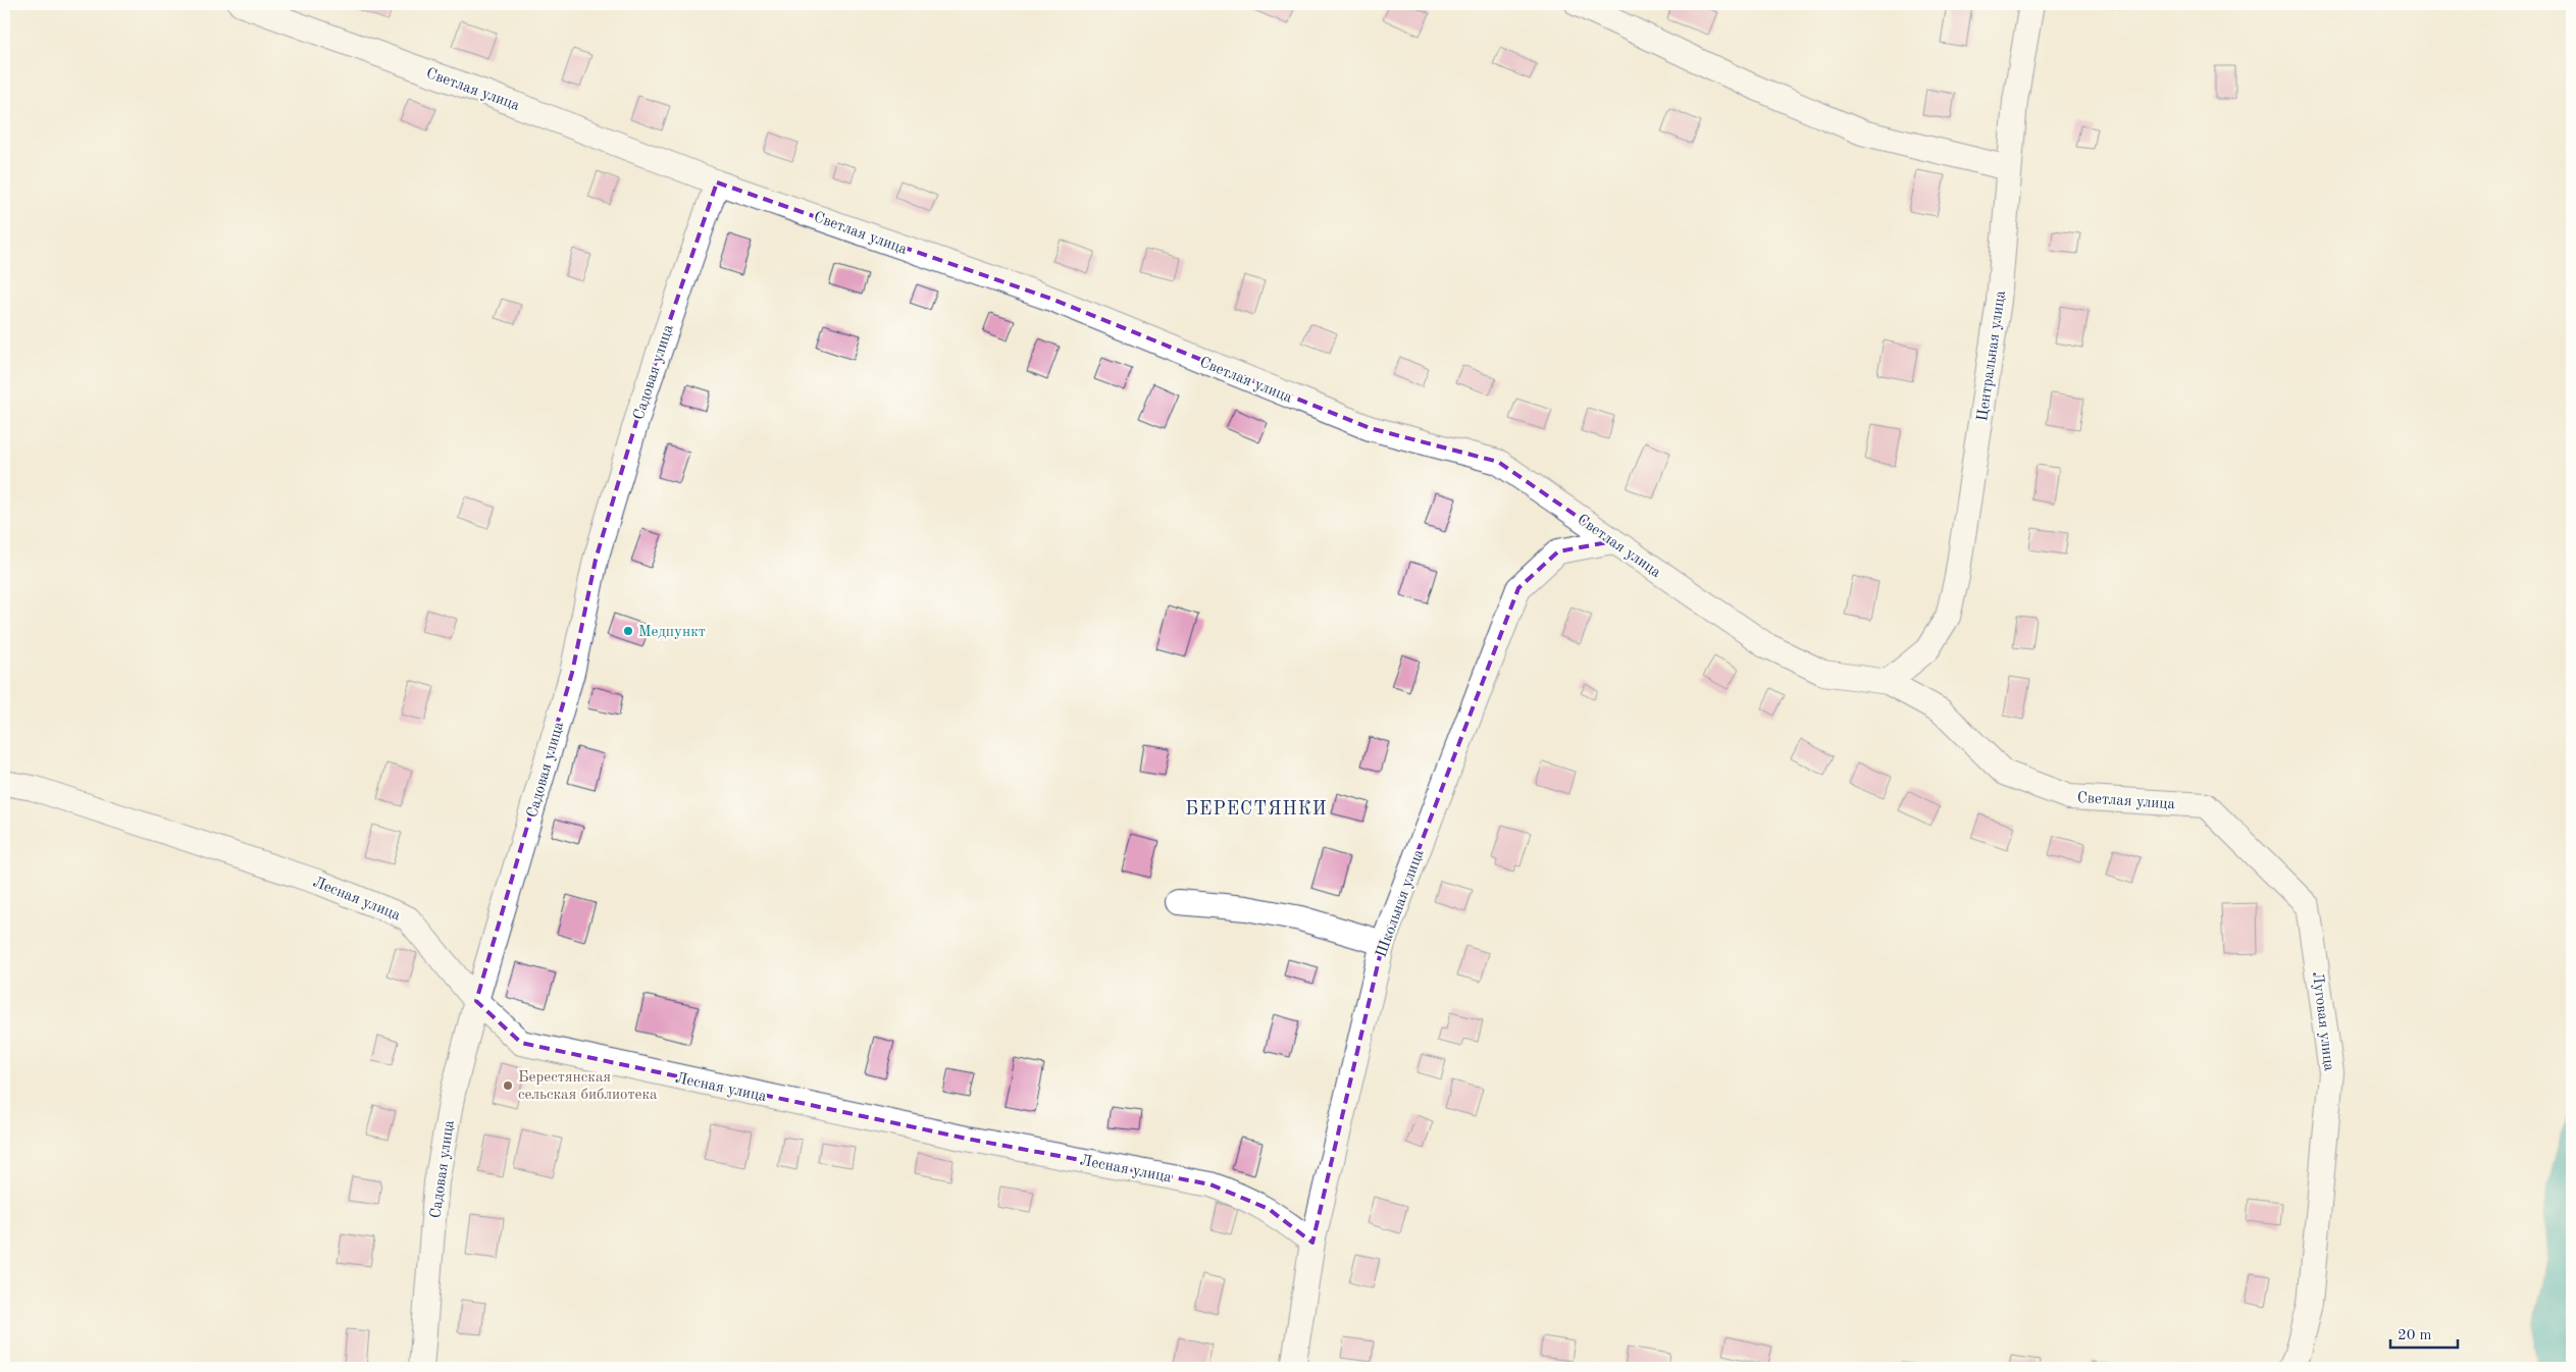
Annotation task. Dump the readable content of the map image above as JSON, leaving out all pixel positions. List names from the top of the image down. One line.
{"streets":{"street":["Светлая улица","Центральная улица","Садовая улица","Лесная улица","Школьная улица","Луговая улица"]},"crossings":[["Светлая улица","Центральная улица"],["Светлая улица","Садовая улица"],["Светлая улица","Школьная улица"],["Светлая улица","Луговая улица"],["Садовая улица","Лесная улица"],["Лесная улица","Школьная улица"]],"districts":["БЕРЕСТЯНКИ"],"places":["Медпункт","Берестянская сельская библиотека"],"scale_bar":"20 m"}
